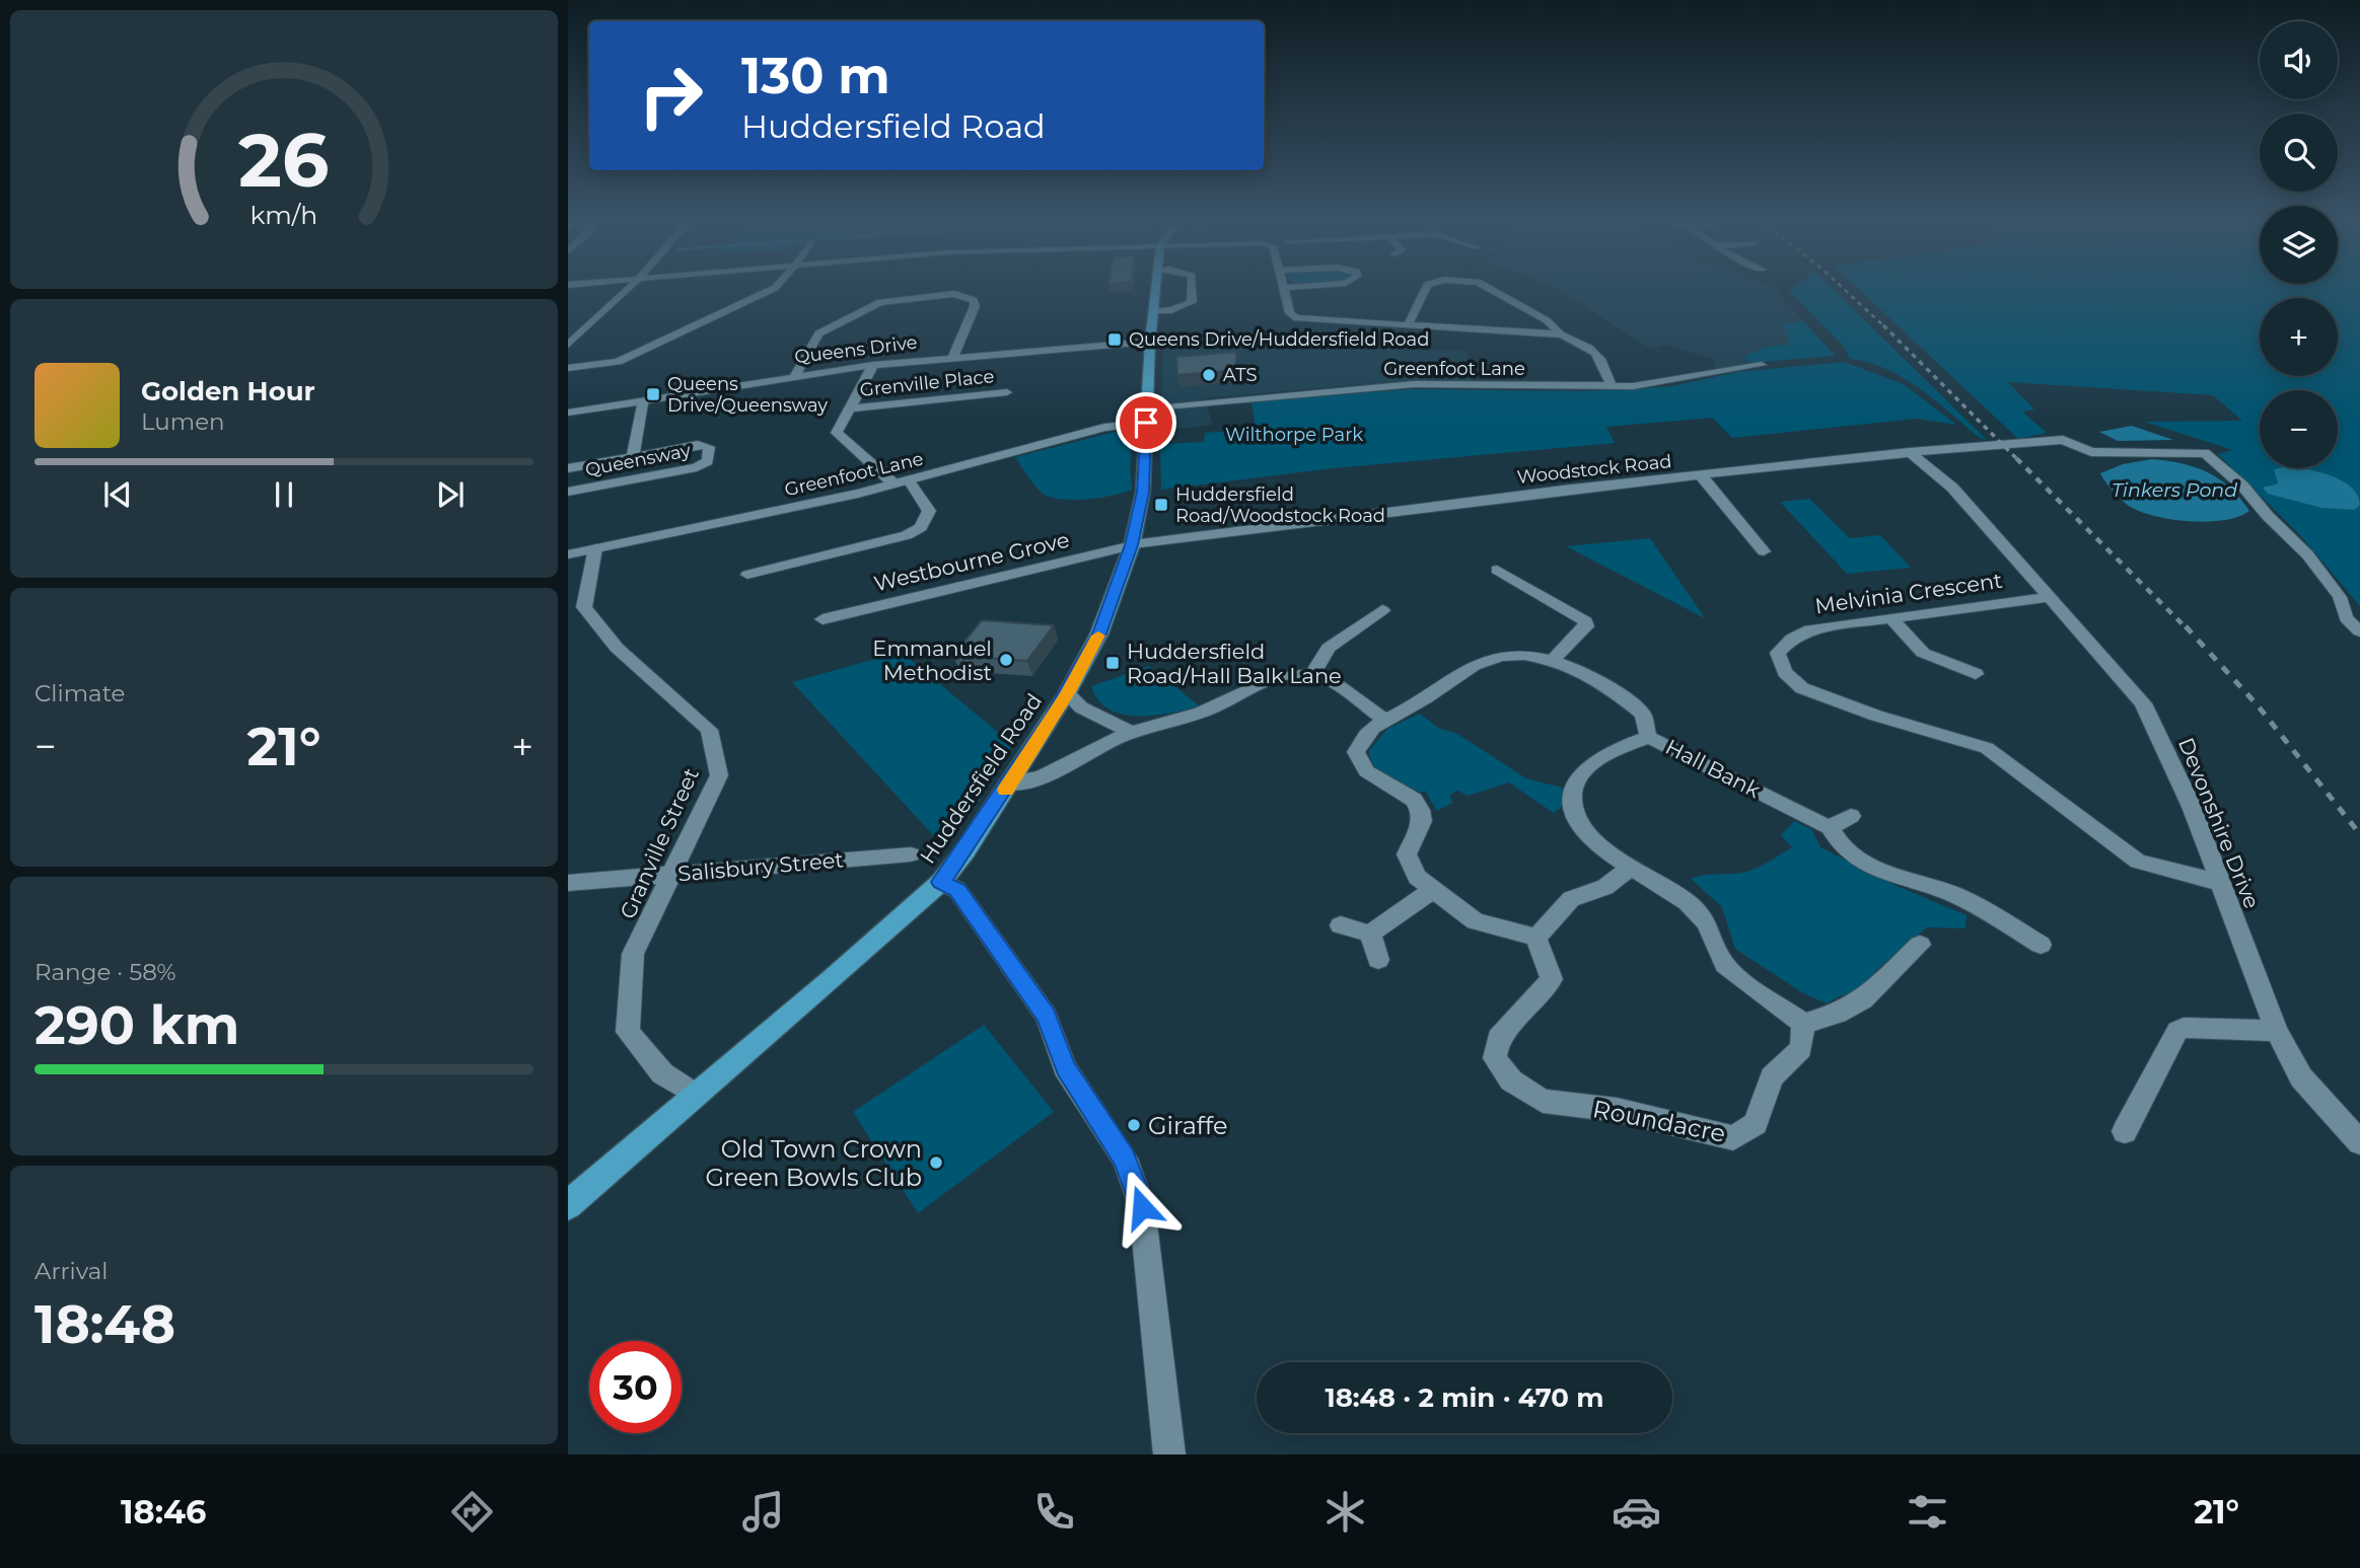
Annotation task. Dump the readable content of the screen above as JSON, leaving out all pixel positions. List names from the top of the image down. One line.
{"streets":{"highway":["Huddersfield Road"],"street":["Queens Drive","Greenfoot Lane","Grenville Place","Queensway","Woodstock Road","Westbourne Grove","Melvinia Crescent","Hall Bank","Devonshire Drive","Granville Street","Salisbury Street","Roundacre"]},"crossings":[["Queens Drive","Queensway"],["Queens Drive","Huddersfield Road"],["Greenfoot Lane","Huddersfield Road"],["Greenfoot Lane","Granville Street"],["Woodstock Road","Westbourne Grove"],["Woodstock Road","Huddersfield Road"],["Woodstock Road","Devonshire Drive"],["Westbourne Grove","Huddersfield Road"],["Melvinia Crescent","Devonshire Drive"],["Huddersfield Road","Granville Street"],["Granville Street","Salisbury Street"]],"water":["Tinkers Pond"],"parks":["Wilthorpe Park"],"places":{"transit":["Queens Drive/Huddersfield Road","Queens Drive/Queensway","Huddersfield Road/Woodstock Road","Huddersfield Road/Hall Balk Lane"],"other":["ATS","Emmanuel Methodist","Giraffe","Old Town Crown Green Bowls Club"]},"page":{"map_buttons":["+","−"],"turn":["130 m","Huddersfield Road"],"song":["Golden Hour","Lumen"],"tile":["Climate",["Range · 58%","290 km"],["Arrival","18:48"]],"heat":["−","21°","+"],"limit":"30","trip":"18:48 · 2 min · 470 m","tabs":["18:46","21°"],"gauge":["26","km/h"]}}
